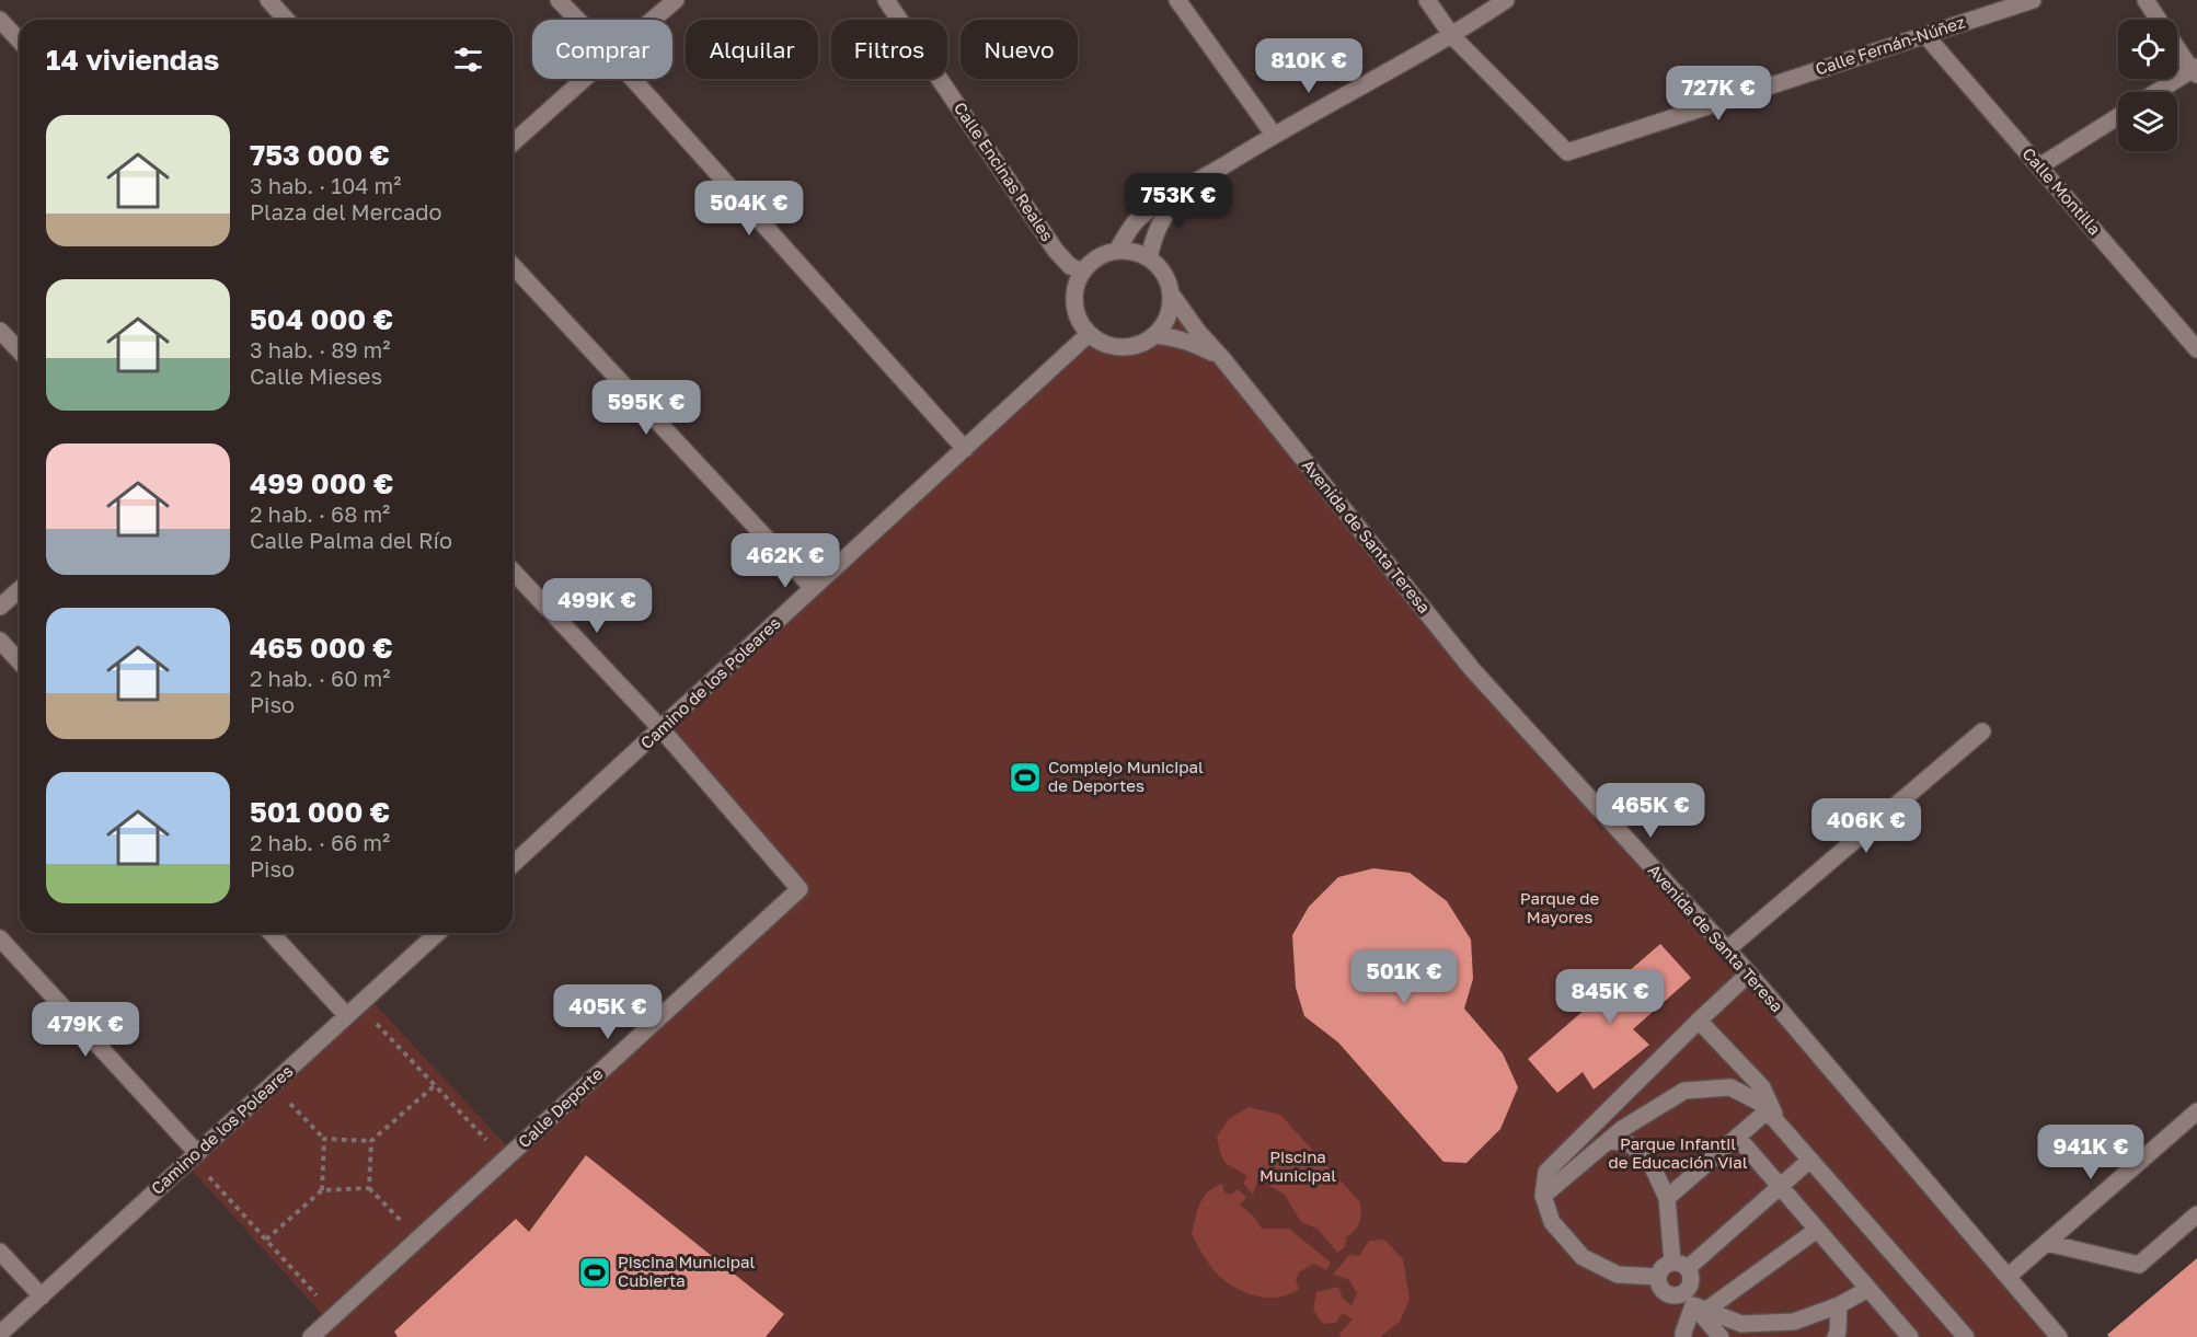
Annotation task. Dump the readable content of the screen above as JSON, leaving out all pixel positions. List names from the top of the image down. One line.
{"streets":{"street":["Calle Fernán-Núñez","Calle Encinas Reales","Calle Montilla","Avenida de Santa Teresa","Camino de los Poleares","Calle Deporte"]},"crossings":[["Calle Fernán-Núñez","Calle Montilla"],["Calle Encinas Reales","Avenida de Santa Teresa"],["Calle Encinas Reales","Camino de los Poleares"],["Avenida de Santa Teresa","Camino de los Poleares"],["Camino de los Poleares","Calle Deporte"]],"parks":["Parque de Mayores","Parque Infantil de Educación Vial","Piscina Municipal"],"places":{"sports":["Complejo Municipal de Deportes","Piscina Municipal Cubierta"]},"page":{"chip":["Comprar","Alquilar","Filtros","Nuevo"],"heading":"14 viviendas","price":["810K €","727K €","753K €","504K €","595K €","462K €","499K €","465K €","406K €","501K €","845K €","405K €","479K €","941K €"],"list":[{"name":"753 000 €","note":"3 hab. · 104 m² · Plaza del Mercado"},{"name":"504 000 €","note":"3 hab. · 89 m² · Calle Mieses"},{"name":"499 000 €","note":"2 hab. · 68 m² · Calle Palma del Río"},{"name":"465 000 €","note":"2 hab. · 60 m² · Piso"},{"name":"501 000 €","note":"2 hab. · 66 m² · Piso"}]}}
